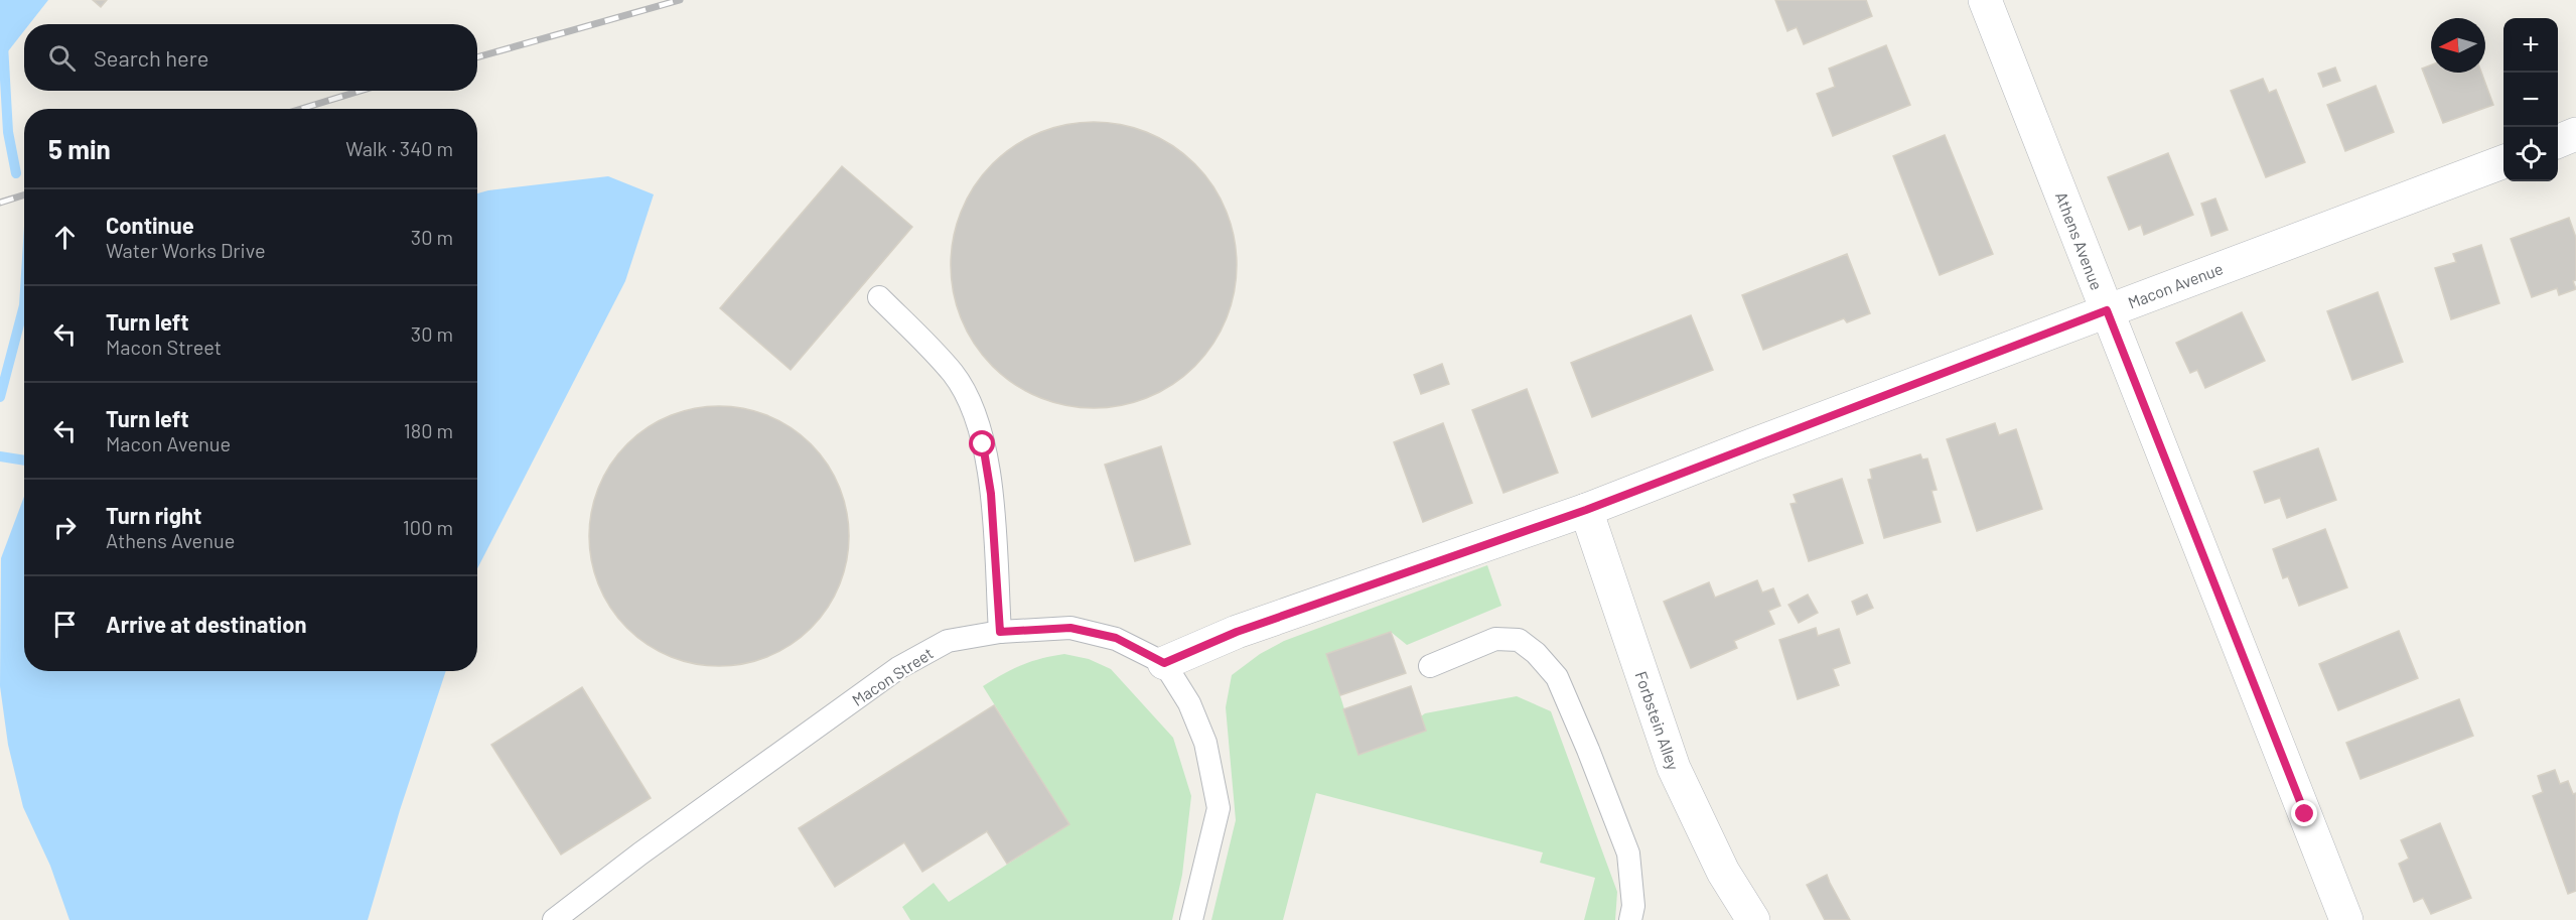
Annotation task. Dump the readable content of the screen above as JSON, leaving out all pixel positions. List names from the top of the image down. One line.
{"streets":{"street":["Athens Avenue","Macon Avenue","Forbstein Alley"],"lane":["Macon Street"]},"crossings":[["Athens Avenue","Macon Avenue"],["Macon Avenue","Macon Street"],["Macon Avenue","Forbstein Alley"]],"north":"left","page":{"map_buttons":["+","−"],"search":"Search here","heading":["5 min","Walk · 340 m"],"list":[["Continue","Water Works Drive","30 m"],["Turn left","Macon Street","30 m"],["Turn left","Macon Avenue","180 m"],["Turn right","Athens Avenue","100 m"],"Arrive at destination"]}}
